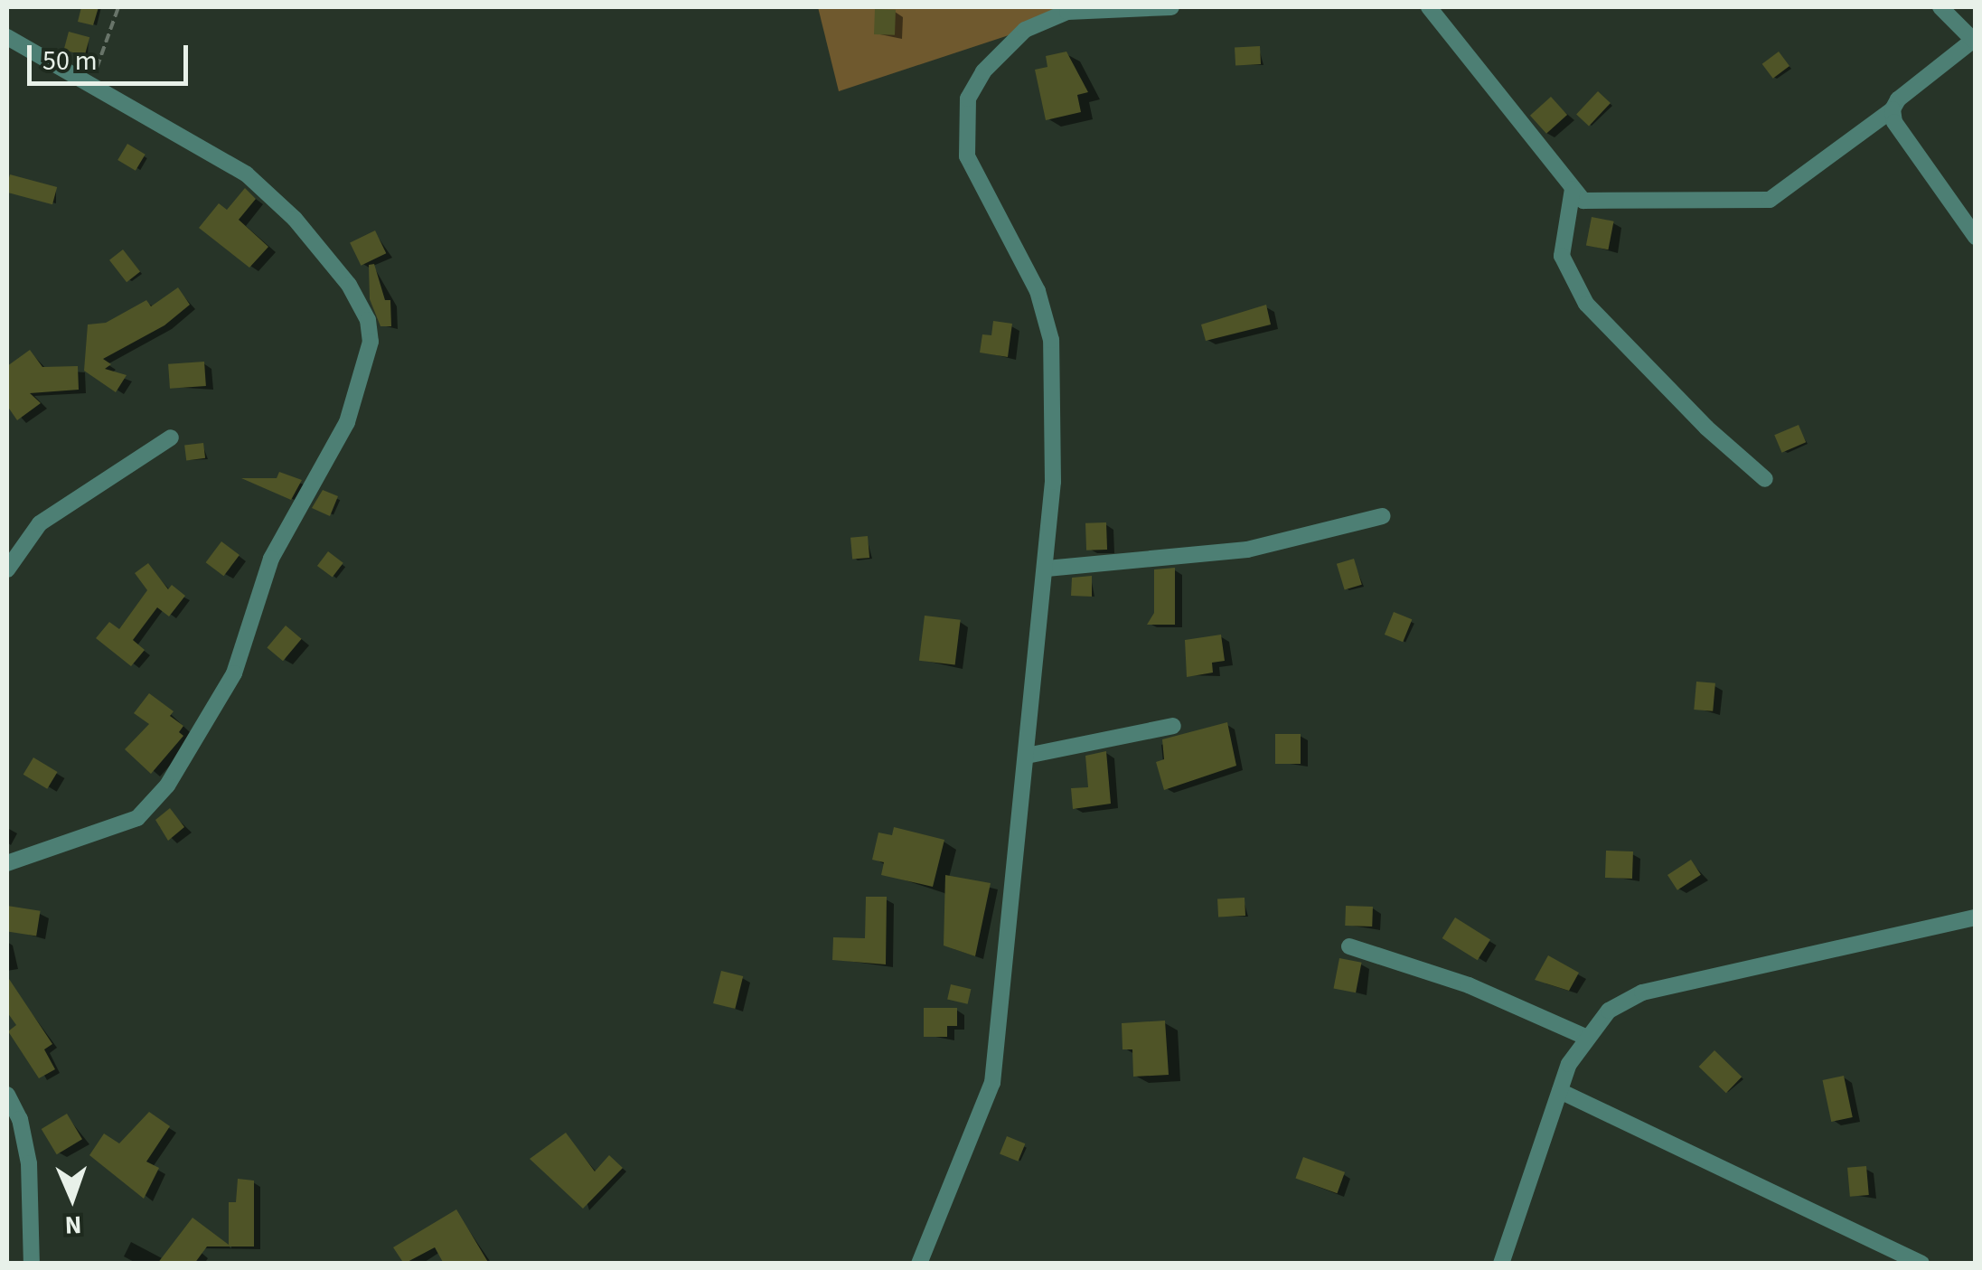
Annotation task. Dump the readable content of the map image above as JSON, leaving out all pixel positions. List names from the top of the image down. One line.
{"scale_bar":"50 m","north":"bottom"}
